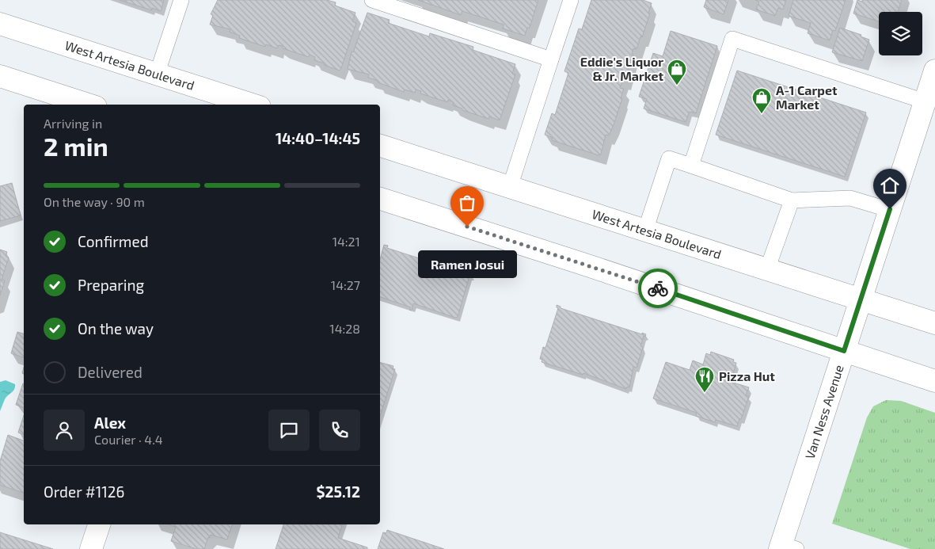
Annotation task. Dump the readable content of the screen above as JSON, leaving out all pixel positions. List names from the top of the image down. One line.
{"streets":{"main road":["West Artesia Boulevard","Van Ness Avenue"]},"crossings":[["West Artesia Boulevard","Van Ness Avenue"]],"places":{"shop":["Eddie's Liquor & Jr. Market","A-1 Carpet Market"],"other":["Ramen Josui"],"restaurant":["Pizza Hut"]},"page":{"heading":["2 min","Arriving in","14:40–14:45"],"panel":["Alex","Courier · 4.4","Order #1126","$25.12"],"bar":"On the way · 90 m","list":[["Confirmed","14:21"],["Preparing","14:27"],["On the way","14:28"],"Delivered"],"bubble":"Ramen Josui"}}
